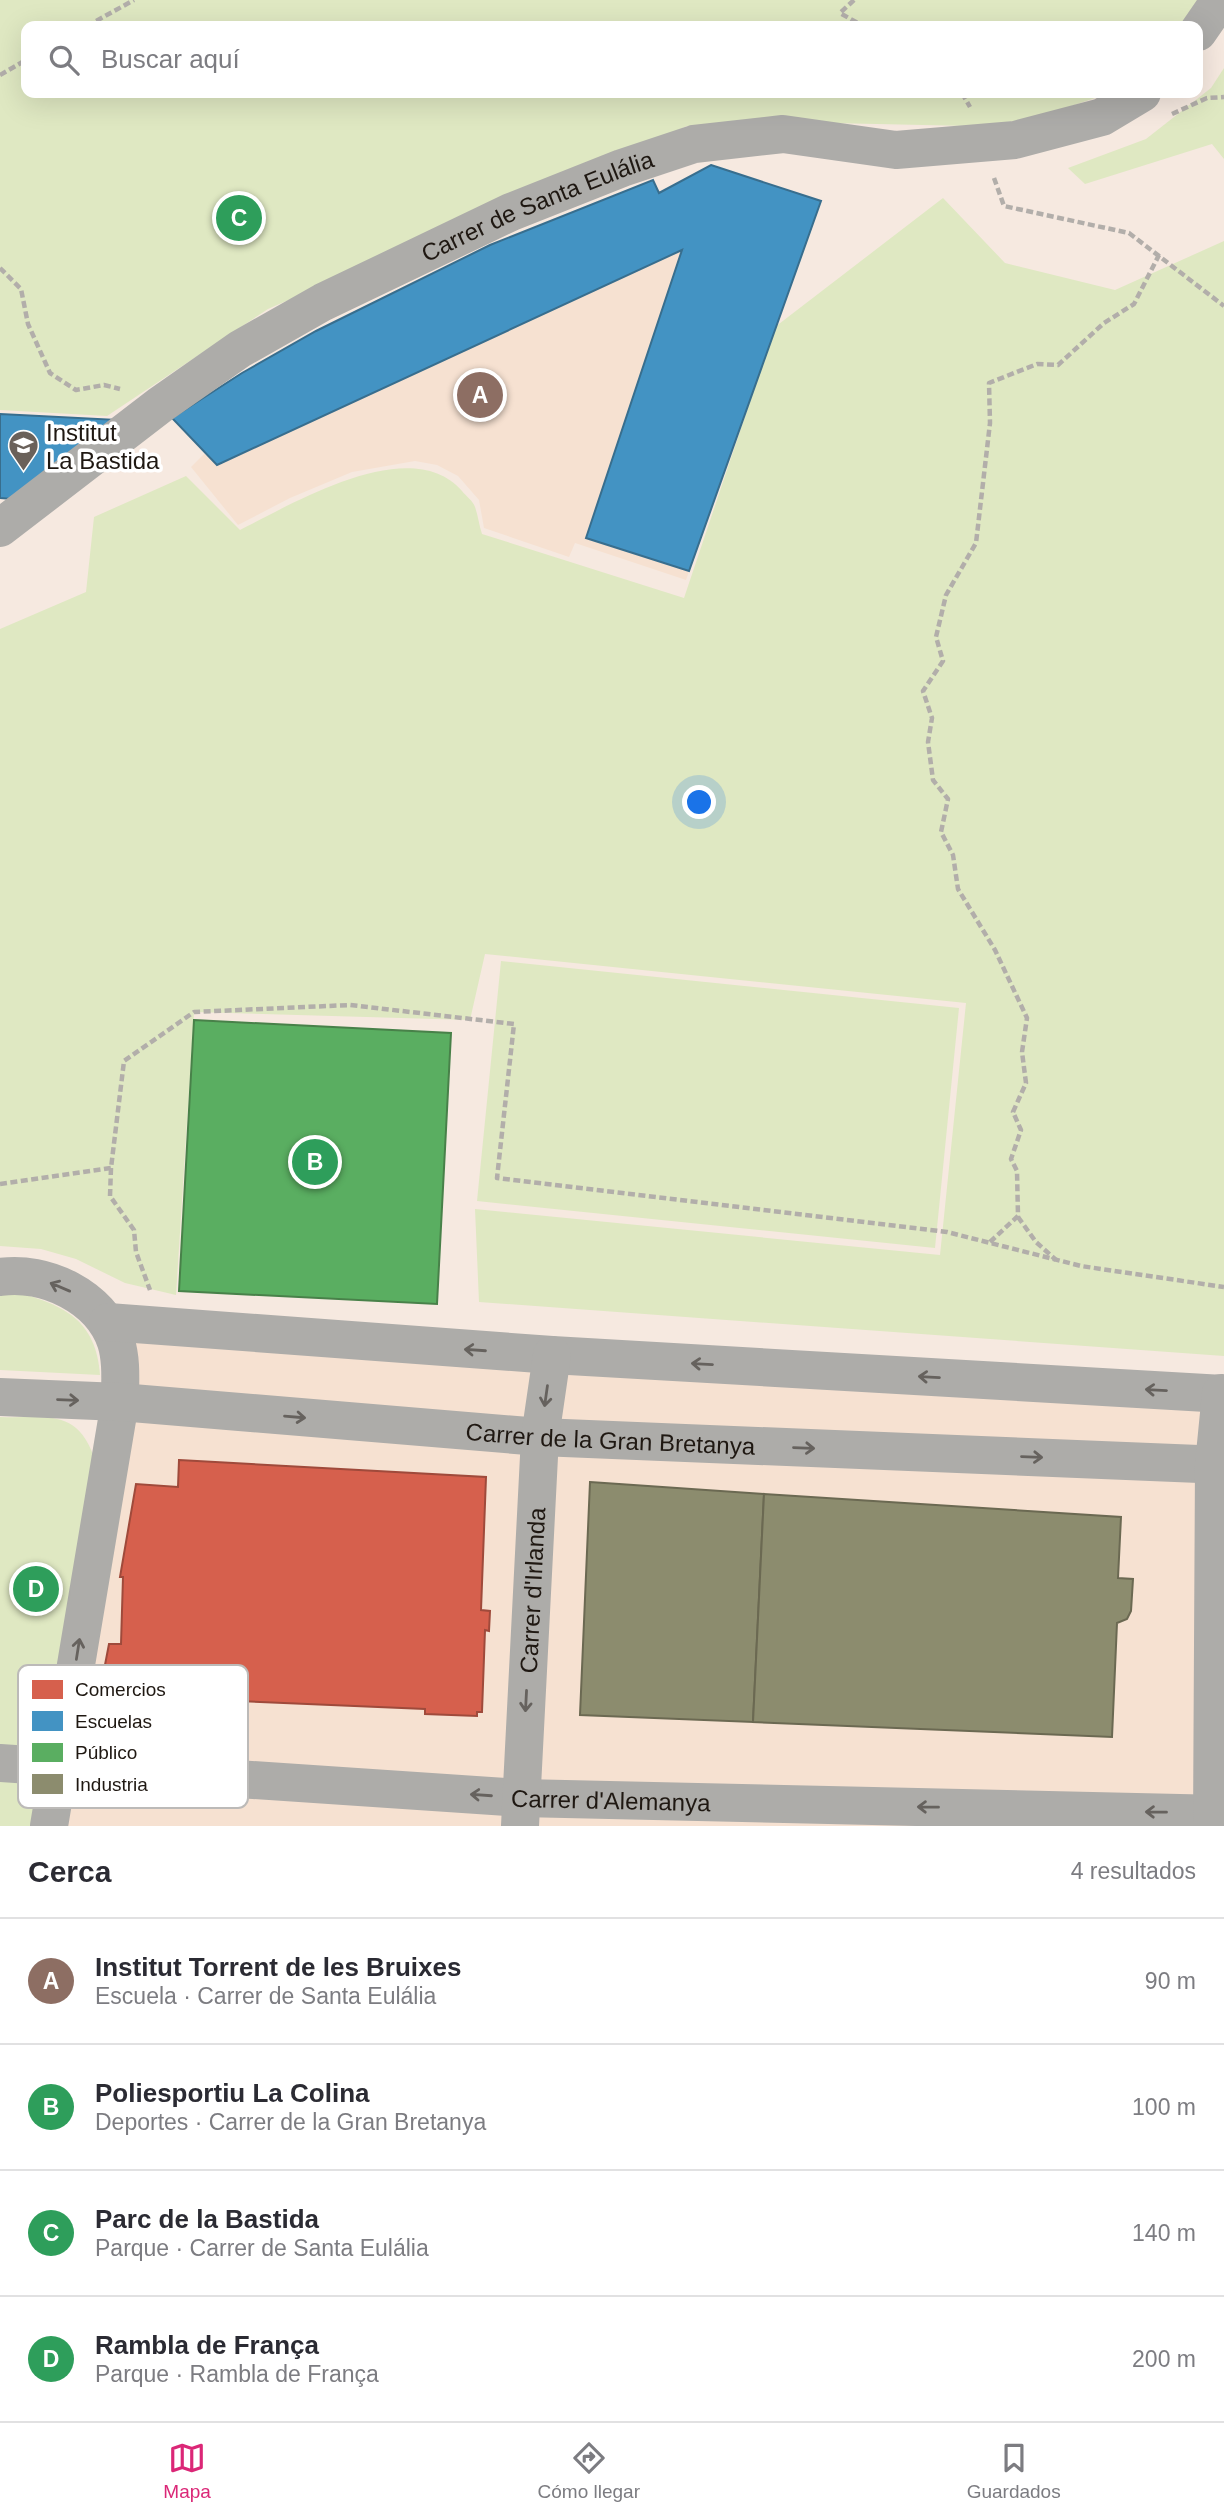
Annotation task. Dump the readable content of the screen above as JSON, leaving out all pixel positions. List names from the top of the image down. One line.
{"streets":{"street":["Carrer de Santa Eulália","Carrer de la Gran Bretanya","Carrer d'Irlanda","Carrer d'Alemanya"]},"crossings":[["Carrer de la Gran Bretanya","Carrer d'Irlanda"],["Carrer d'Irlanda","Carrer d'Alemanya"]],"one_way":["Carrer d'Irlanda","Carrer d'Alemanya"],"places":{"school or university":["Institut La Bastida"]},"legend":["Comercios","Escuelas","Público","Industria"],"page":{"search":"Buscar aquí","pins":["C","A","B","D"],"heading":["Cerca","4 resultados"],"list":[{"mark":"A","name":"Institut Torrent de les Bruixes","note":"Escuela · Carrer de Santa Eulália","value":"90 m"},{"mark":"B","name":"Poliesportiu La Colina","note":"Deportes · Carrer de la Gran Bretanya","value":"100 m"},{"mark":"C","name":"Parc de la Bastida","note":"Parque · Carrer de Santa Eulália","value":"140 m"},{"mark":"D","name":"Rambla de França","note":"Parque · Rambla de França","value":"200 m"}],"nav":["Mapa","Cómo llegar","Guardados"]}}
